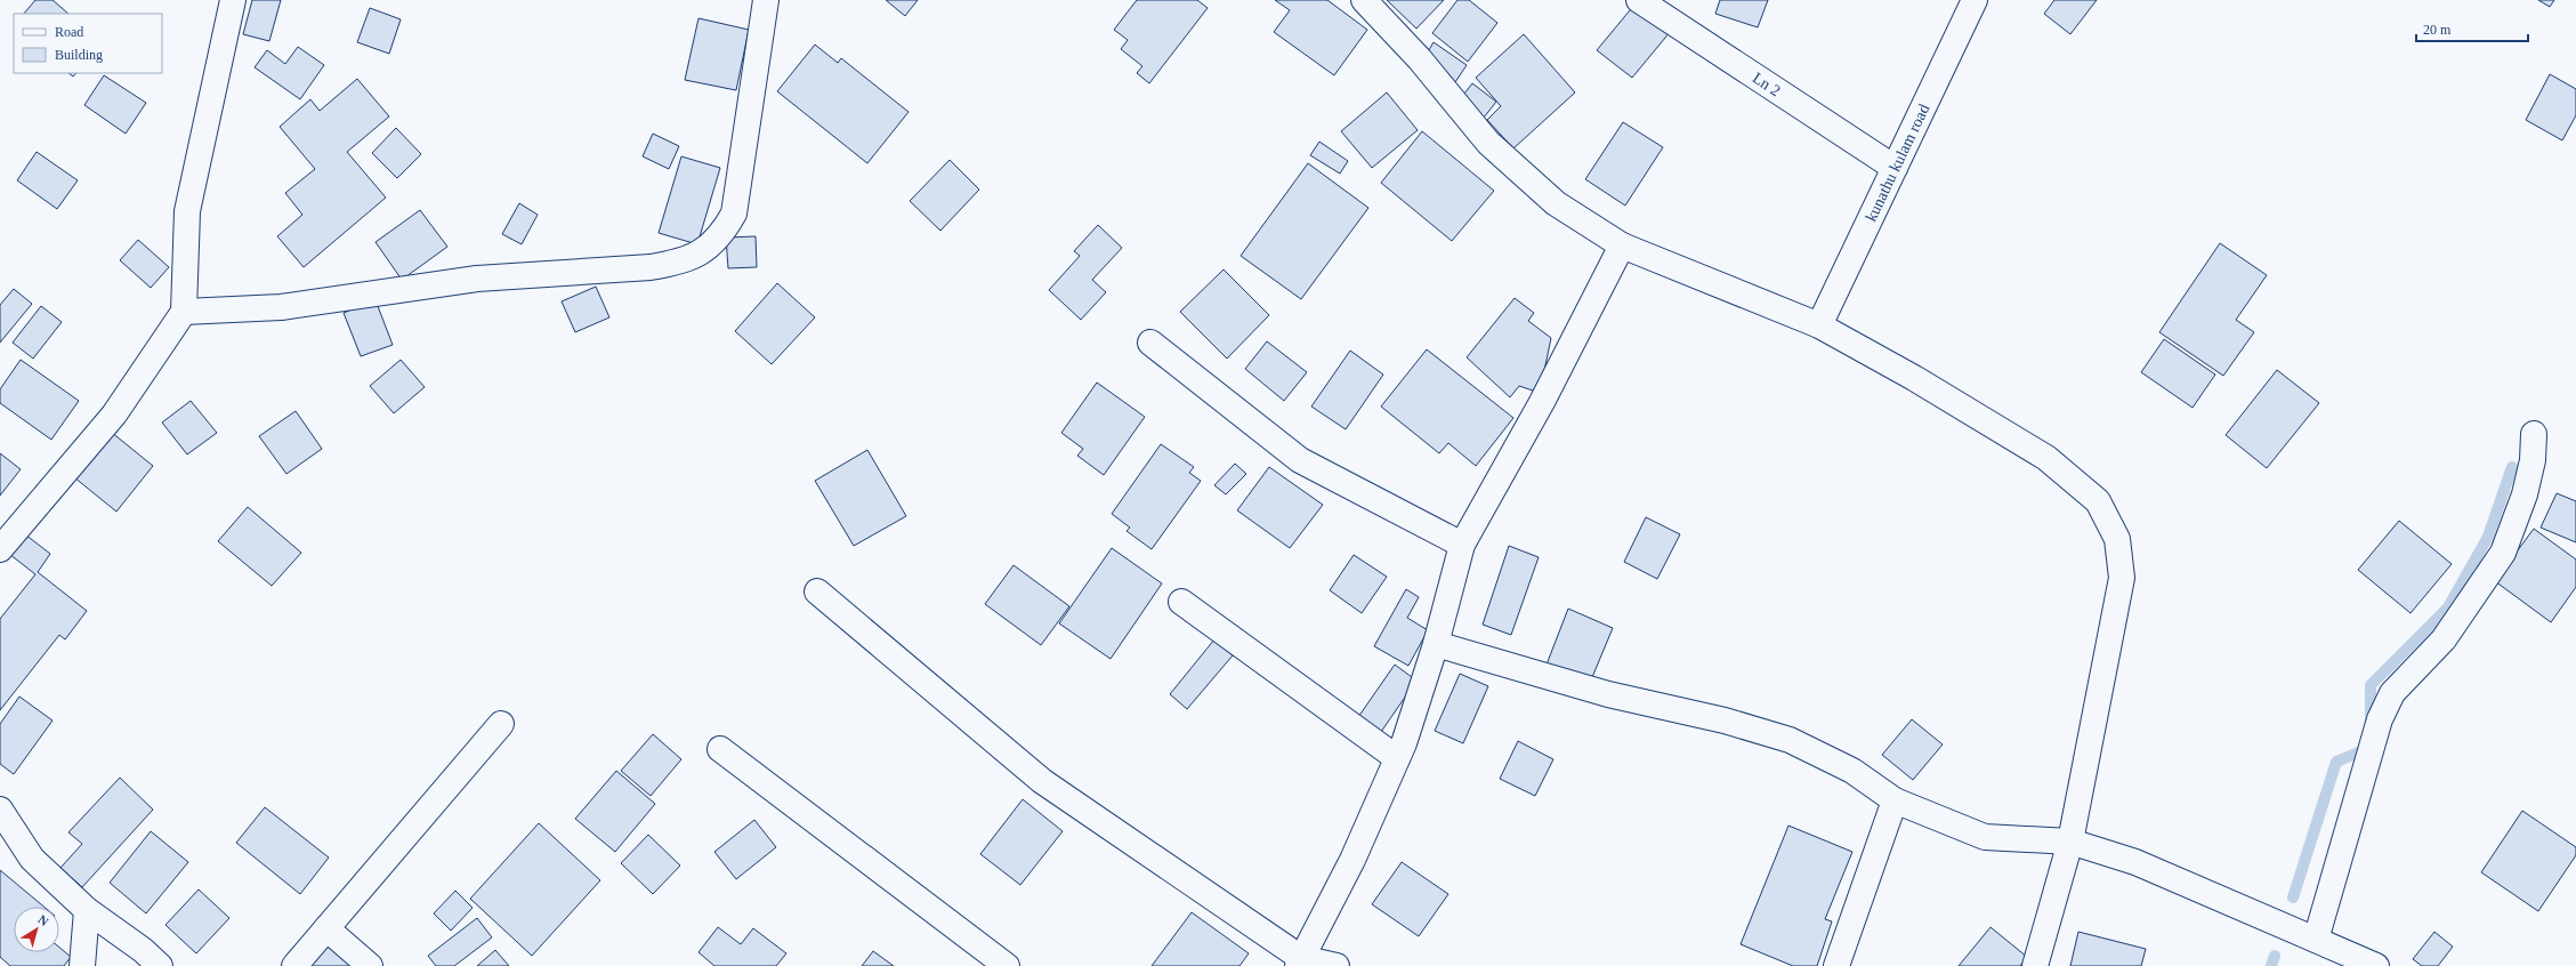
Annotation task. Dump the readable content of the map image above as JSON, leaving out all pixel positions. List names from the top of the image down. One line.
{"streets":{"street":["Ln 2","kunathu kulam road"]},"crossings":[["Ln 2","kunathu kulam road"]],"legend":["Road","Building"],"scale_bar":"20 m","north":"top right"}
